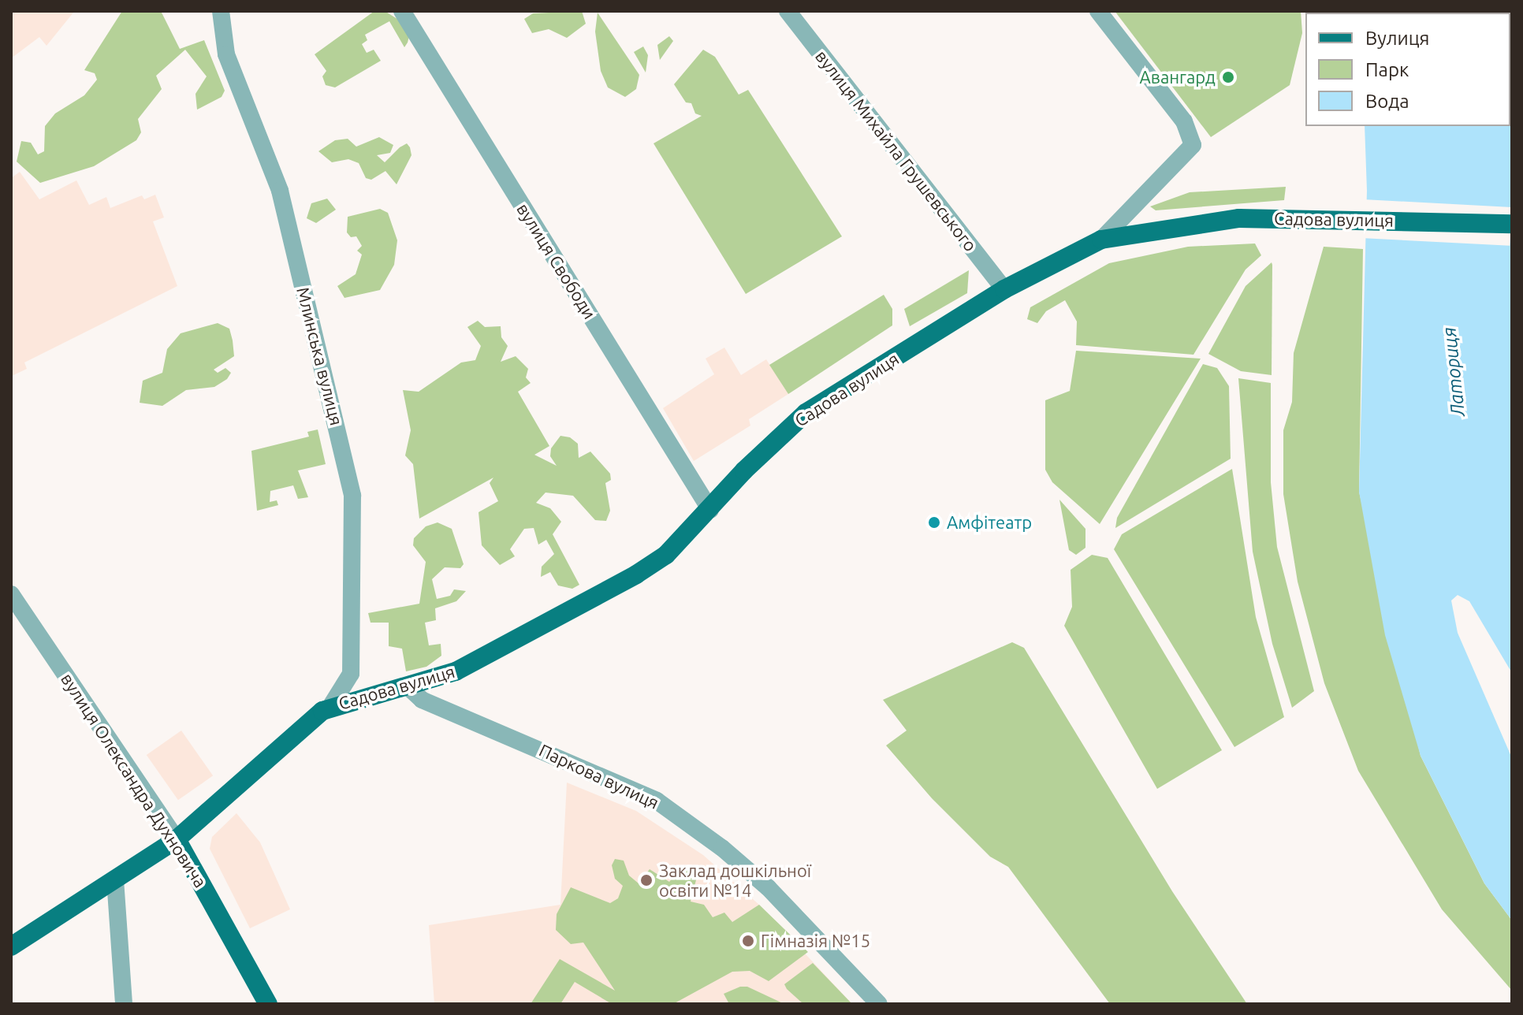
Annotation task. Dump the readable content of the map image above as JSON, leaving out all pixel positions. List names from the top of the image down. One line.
{"streets":{"main road":["Садова вулиця","вулиця Олександра Духновича"],"street":["вулиця Михайла Грушевського","вулиця Свободи","Млинська вулиця","Паркова вулиця"]},"crossings":[["вулиця Михайла Грушевського","Садова вулиця"],["Садова вулиця","вулиця Свободи"],["Садова вулиця","Млинська вулиця"],["Садова вулиця","Паркова вулиця"],["Садова вулиця","вулиця Олександра Духновича"]],"water":["Латориця"],"places":["Авангард","Амфітеатр","Заклад дошкільної освіти №14","Гімназія №15"],"legend":["Вулиця","Парк","Вода"]}
